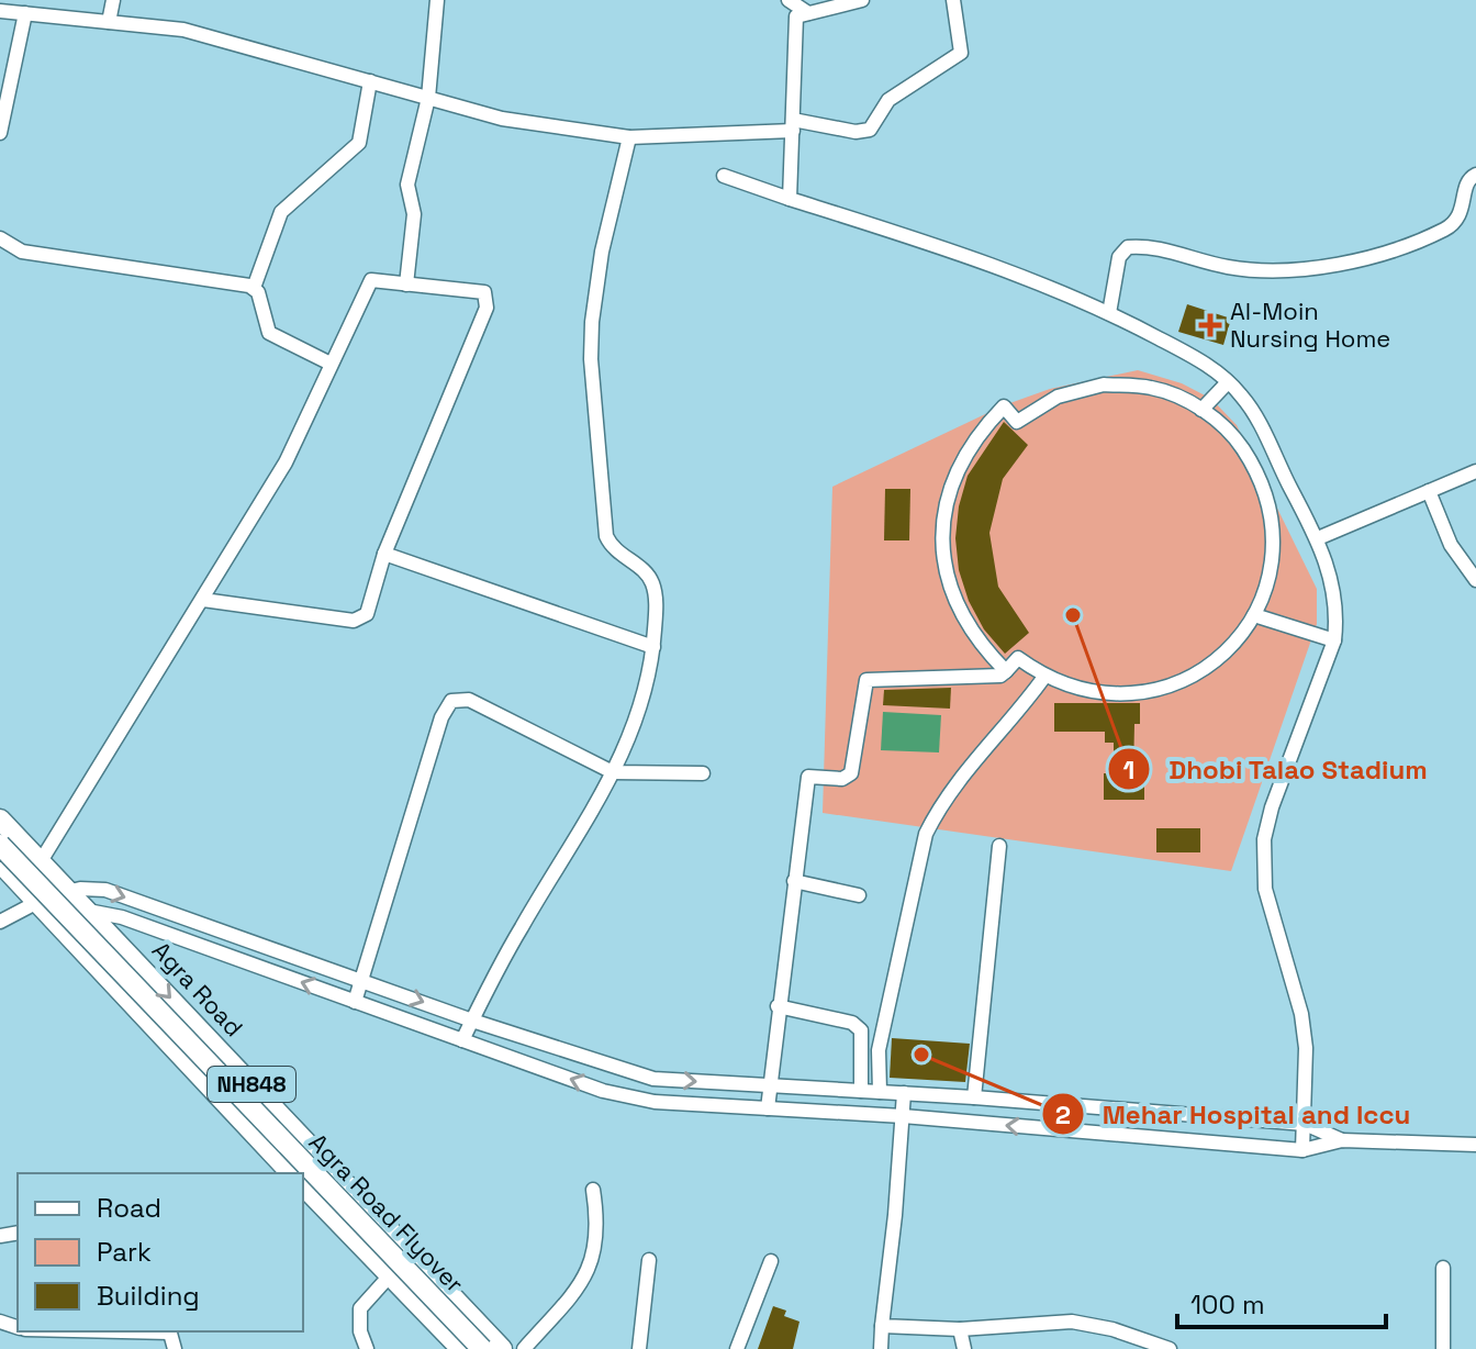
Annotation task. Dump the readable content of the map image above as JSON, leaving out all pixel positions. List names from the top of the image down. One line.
{"streets":{"highway":["Agra Road","NH848","Agra Road Flyover"]},"places":{"health":["Al-Moin Nursing Home"],"other":["Dhobi Talao Stadium","Mehar Hospital and Iccu"]},"legend":["Road","Park","Building"],"scale_bar":"100 m"}
